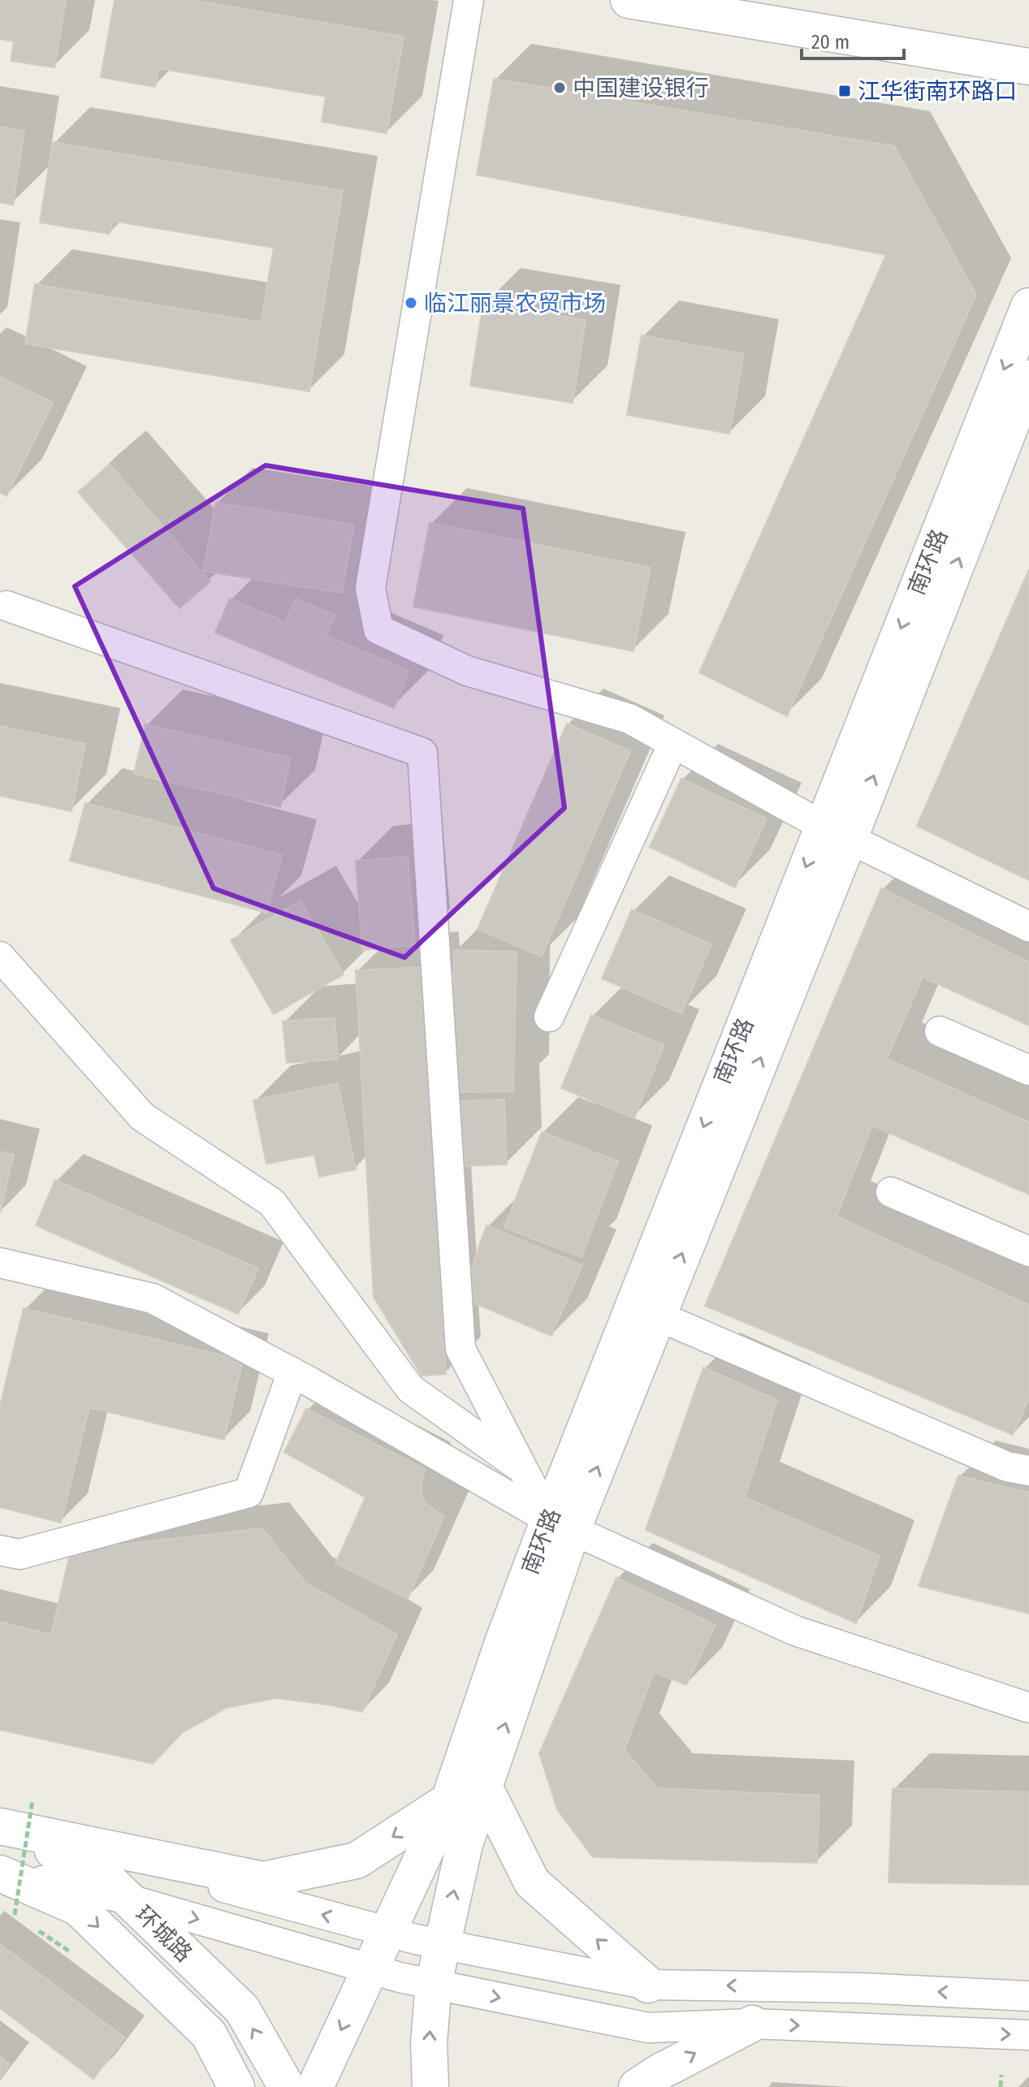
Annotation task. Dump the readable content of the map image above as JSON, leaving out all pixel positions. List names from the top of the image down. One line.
{"streets":{"main road":["南环路","环城路"]},"places":{"other":["中国建设银行","临江丽景农贸市场"],"transit":["江华街南环路口"]},"scale_bar":"20 m"}
